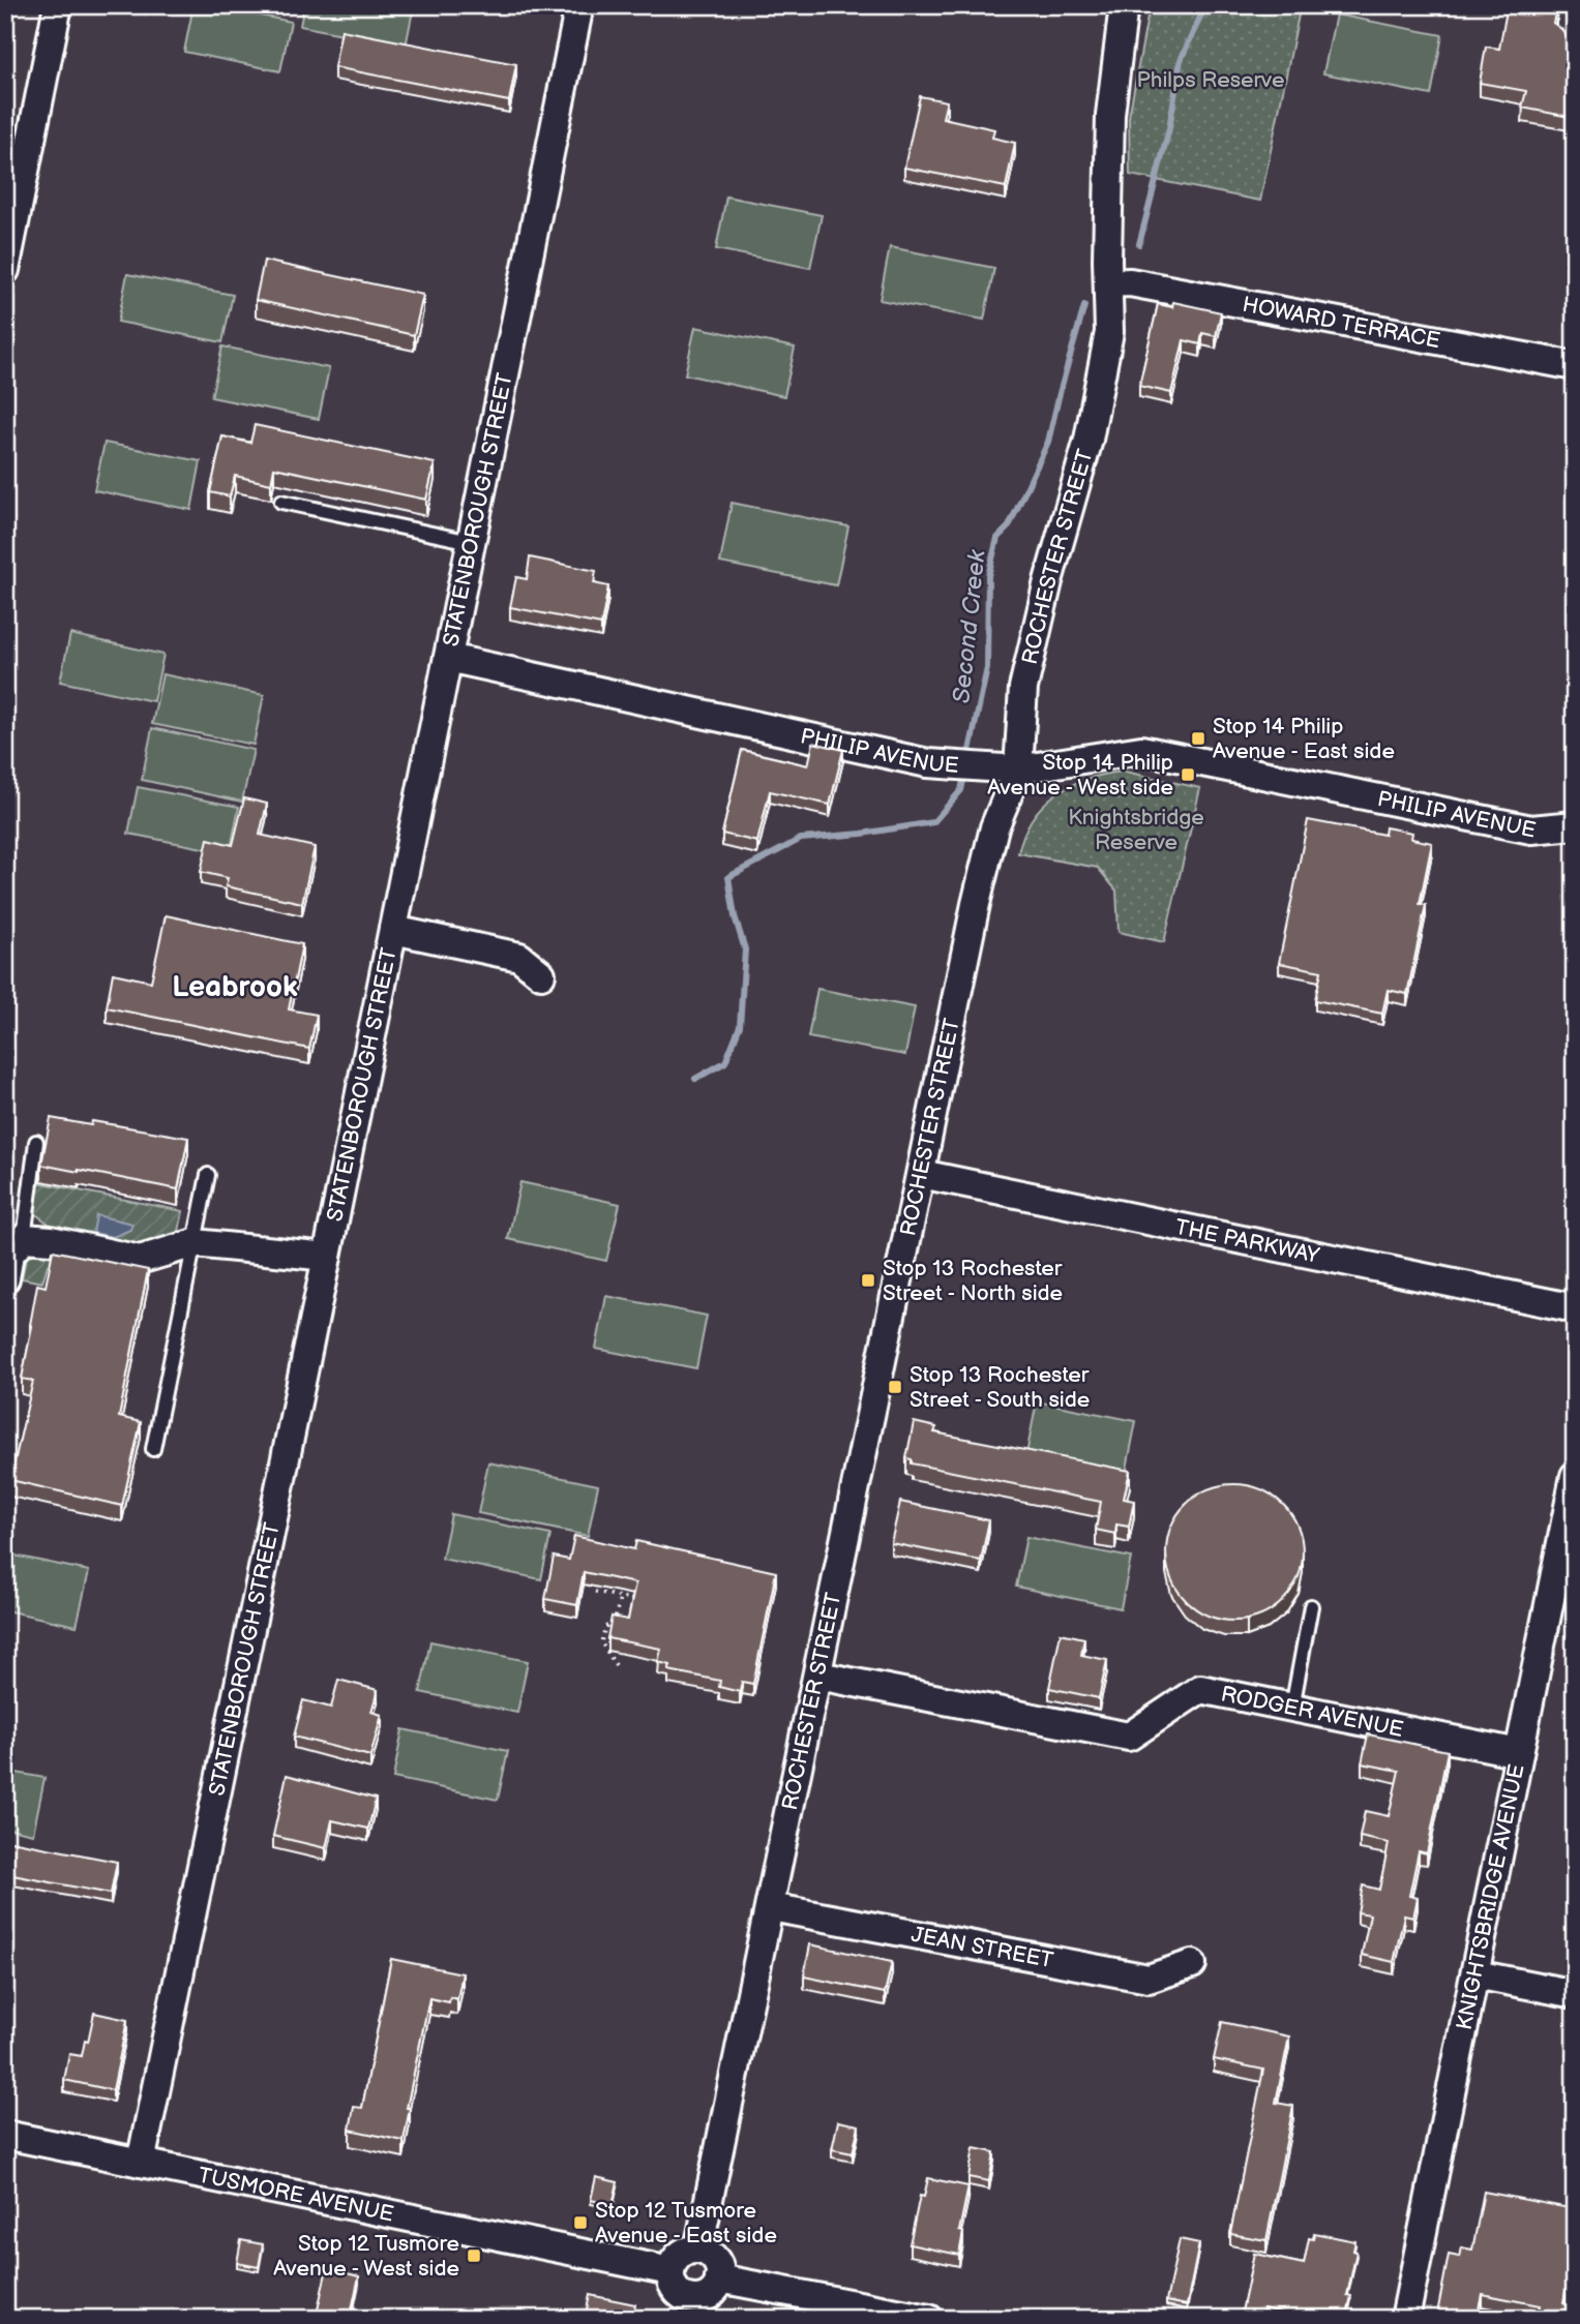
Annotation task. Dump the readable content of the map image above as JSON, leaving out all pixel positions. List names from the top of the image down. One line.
{"streets":{"street":["HOWARD TERRACE","STATENBOROUGH STREET","ROCHESTER STREET","PHILIP AVENUE","THE PARKWAY","RODGER AVENUE","KNIGHTSBRIDGE AVENUE","JEAN STREET","TUSMORE AVENUE"]},"crossings":[["HOWARD TERRACE","ROCHESTER STREET"],["STATENBOROUGH STREET","PHILIP AVENUE"],["STATENBOROUGH STREET","TUSMORE AVENUE"],["ROCHESTER STREET","PHILIP AVENUE"],["ROCHESTER STREET","THE PARKWAY"],["ROCHESTER STREET","RODGER AVENUE"],["ROCHESTER STREET","JEAN STREET"],["ROCHESTER STREET","TUSMORE AVENUE"],["RODGER AVENUE","KNIGHTSBRIDGE AVENUE"]],"districts":["Leabrook"],"water":["Second Creek"],"parks":["Philps Reserve","Knightsbridge Reserve"],"places":{"transit":["Stop 14 Philip Avenue - East side","Stop 14 Philip Avenue - West side","Stop 13 Rochester Street - North side","Stop 13 Rochester Street - South side","Stop 12 Tusmore Avenue - East side","Stop 12 Tusmore Avenue - West side"]}}
